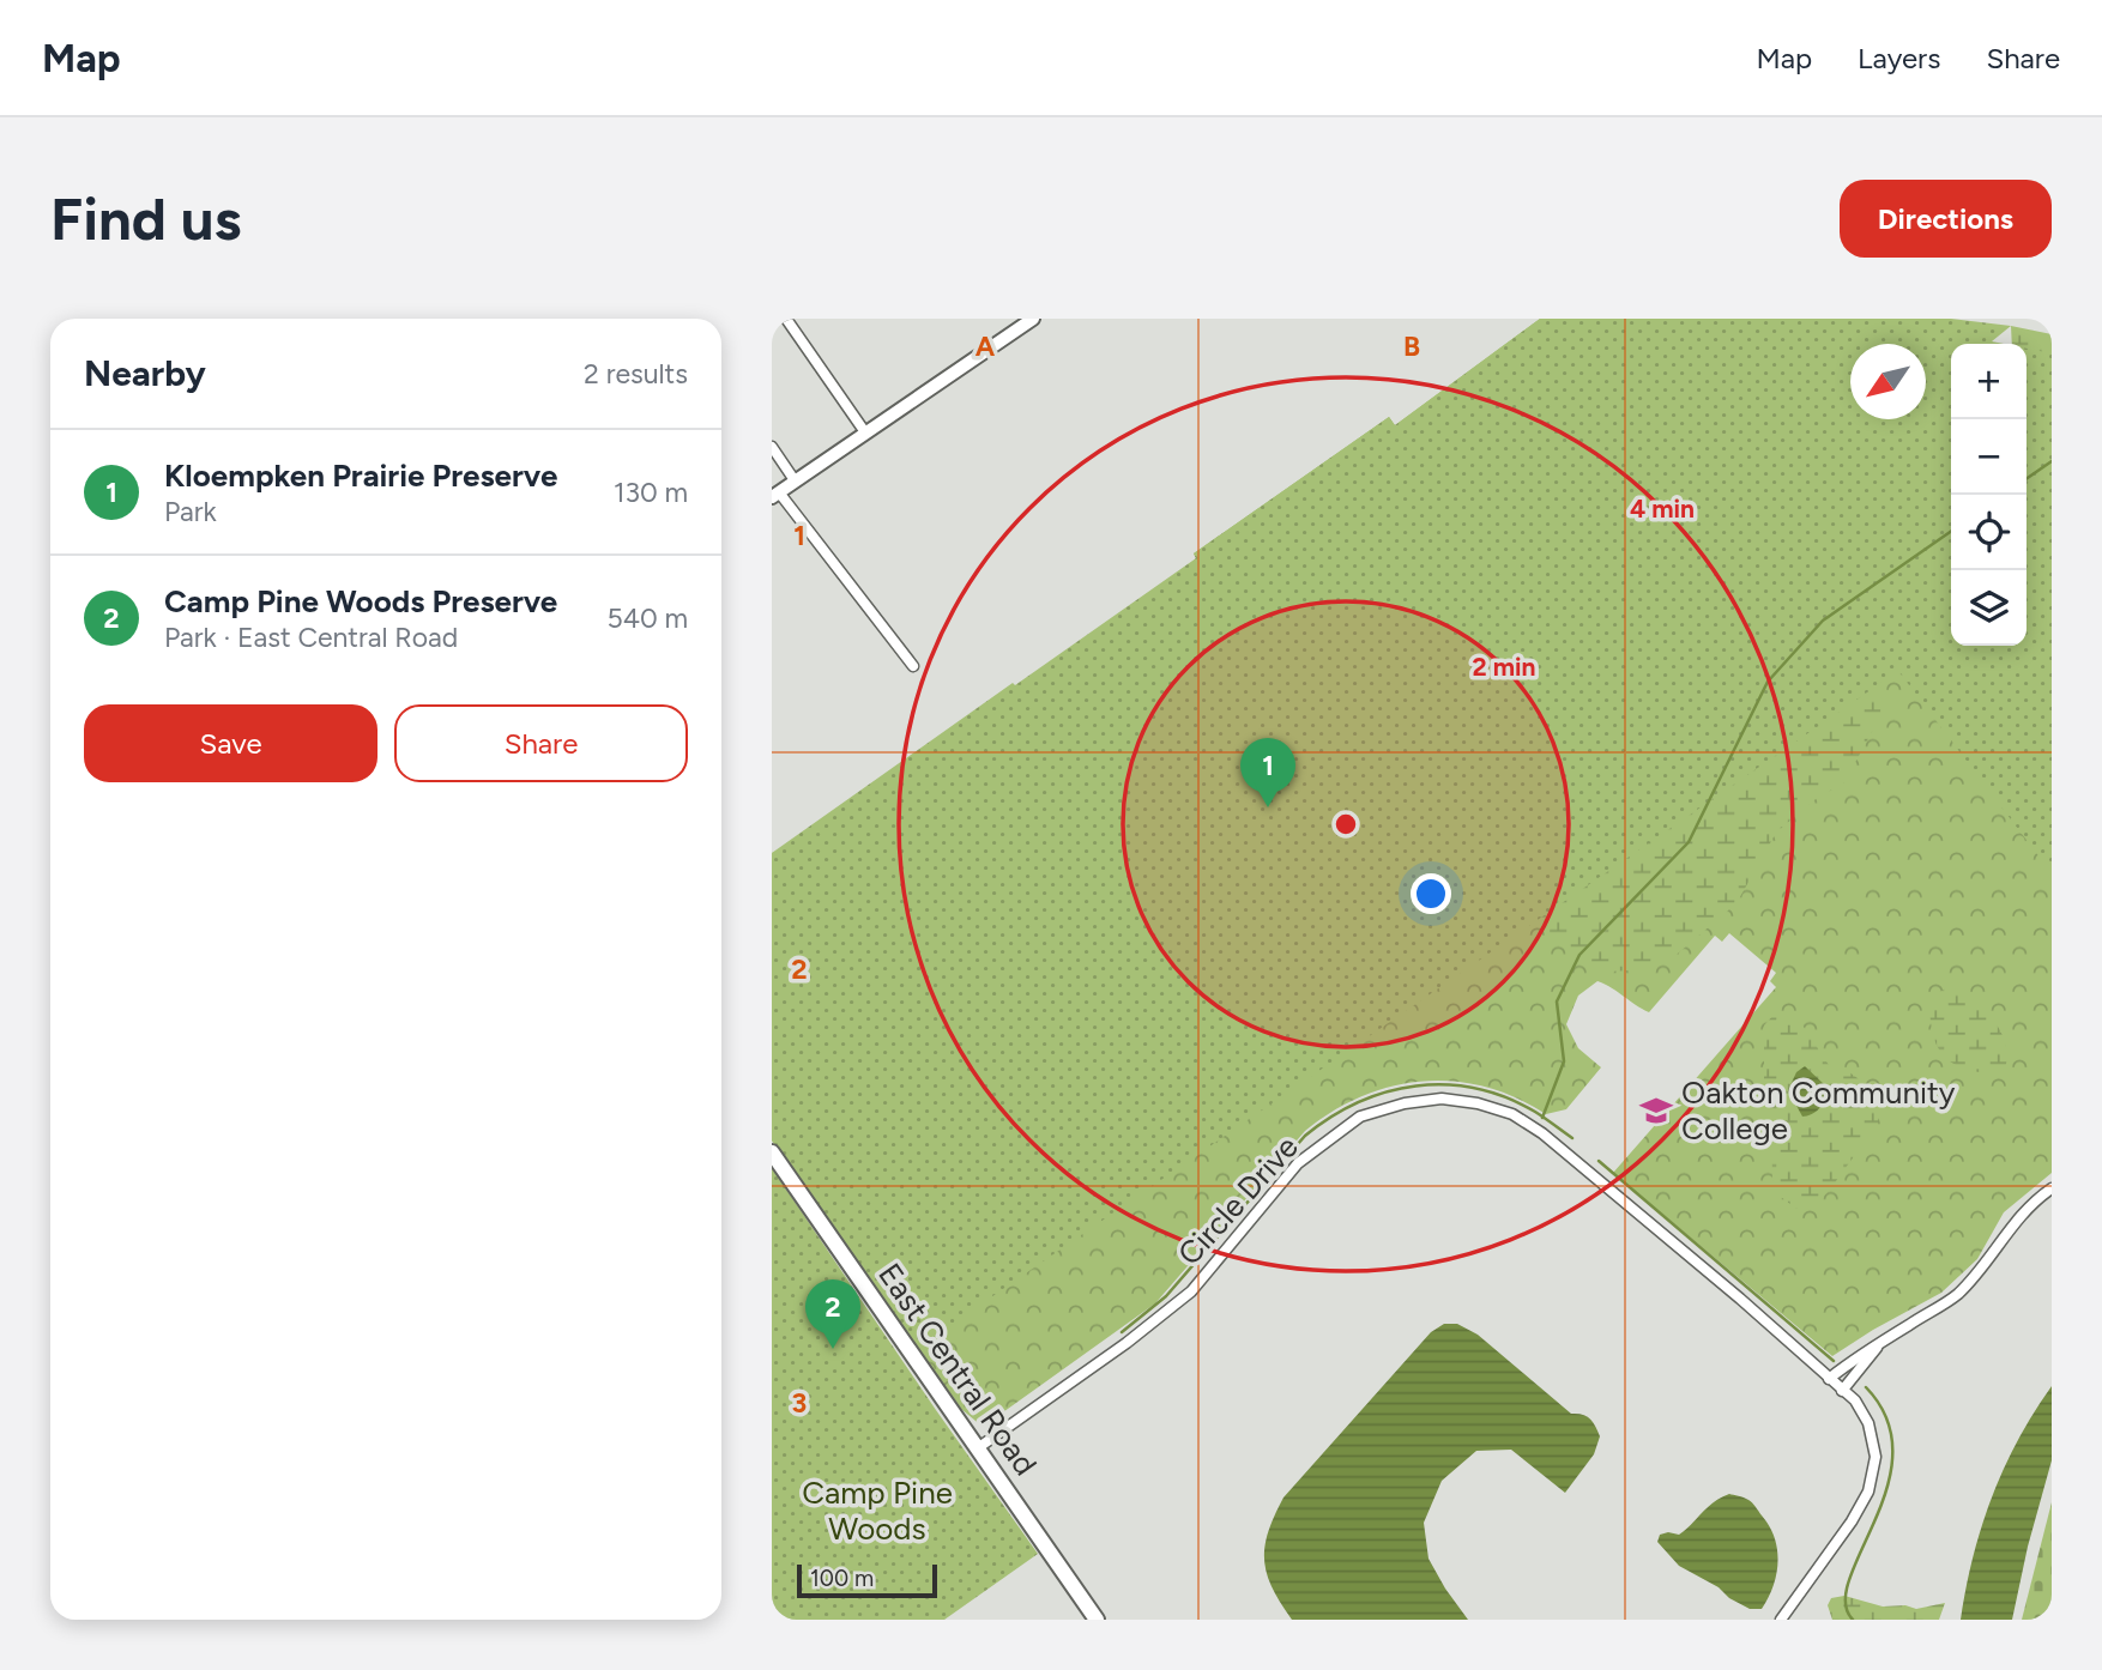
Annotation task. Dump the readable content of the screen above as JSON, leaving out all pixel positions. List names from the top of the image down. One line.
{"streets":{"main road":["East Central Road"],"street":["Circle Drive"]},"crossings":[["Circle Drive","East Central Road"]],"parks":["Camp Pine Woods"],"places":{"school or university":["Oakton Community College"]},"scale_bar":"100 m","north":"bottom left","page":{"header":"Map","nav":["Map","Layers","Share"],"buttons":["Directions",["Save","Share"]],"title":"Find us","heading":["Nearby","2 results"],"map_buttons":["+","−"],"list":[{"mark":"1","name":"Kloempken Prairie Preserve","note":"Park","value":"130 m"},{"mark":"2","name":"Camp Pine Woods Preserve","note":"Park · East Central Road","value":"540 m"}],"pins":["1","2"],"scale":"100 m"},"grid":{"columns":["A","B"],"rows":["1","2","3"]},"rings":["4 min","2 min"]}
